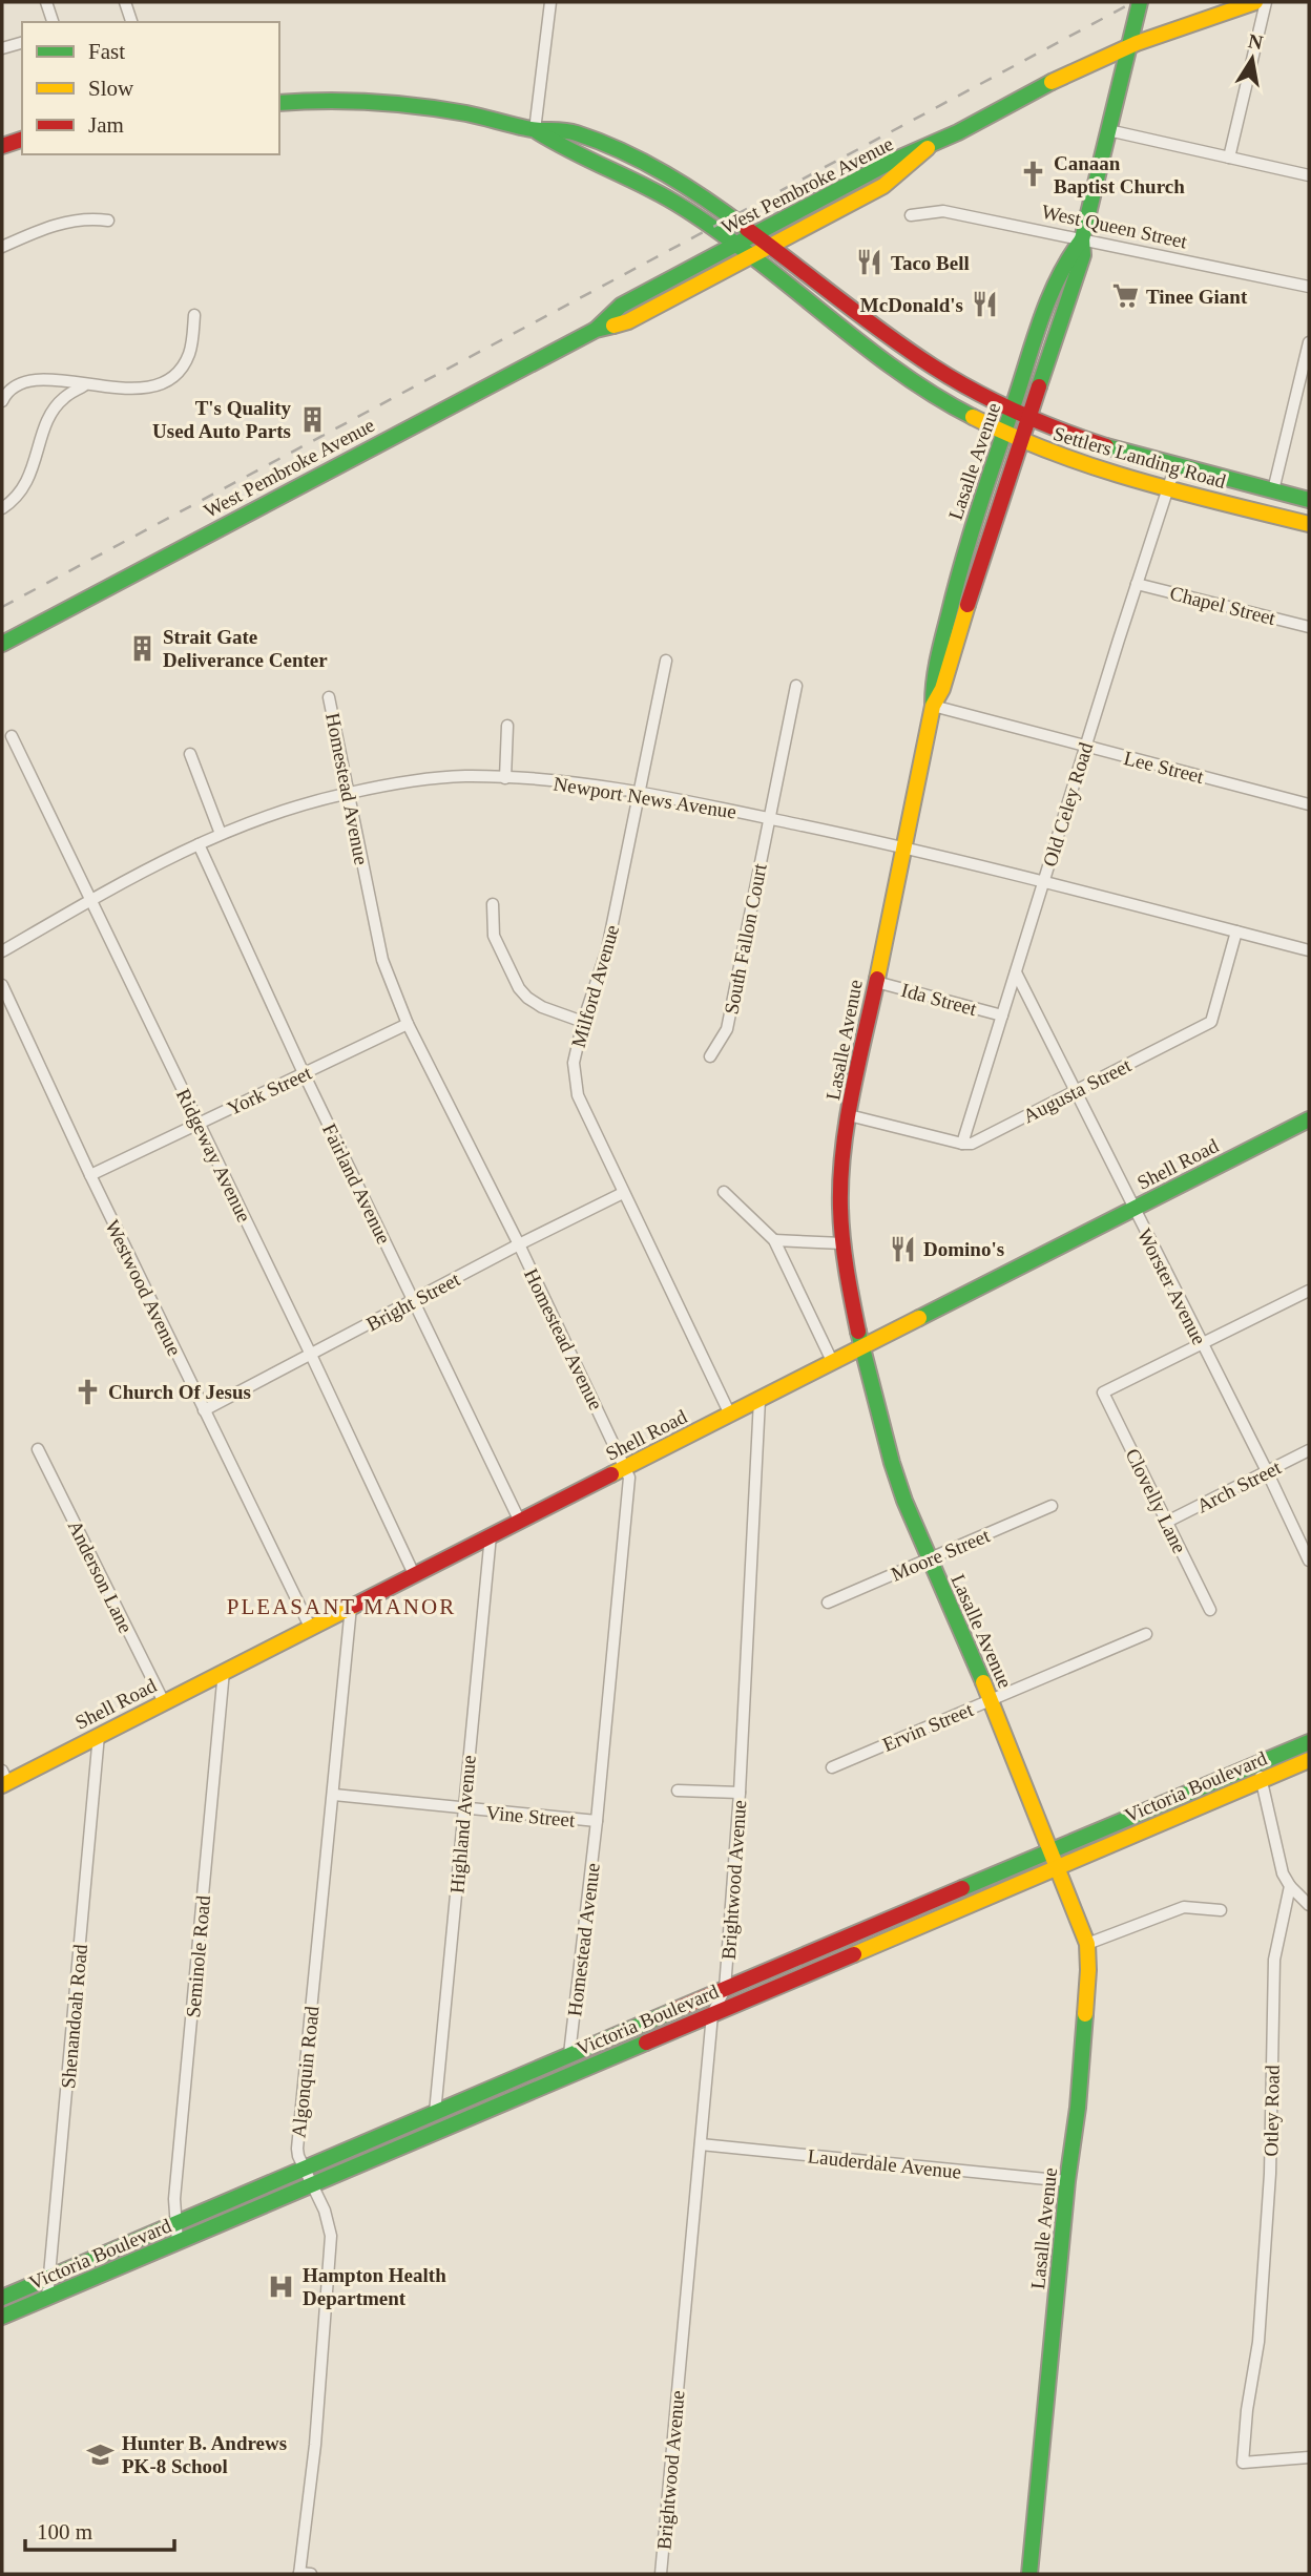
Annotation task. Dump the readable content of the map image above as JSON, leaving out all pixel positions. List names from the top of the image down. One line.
{"streets":{"main road":["West Pembroke Avenue","Settlers Landing Road","Lasalle Avenue","Shell Road","Victoria Boulevard"],"street":["West Queen Street","Chapel Street","Lee Street","Homestead Avenue","Newport News Avenue","Old Celey Road","South Fallon Court","Milford Avenue","Ida Street","York Street","Augusta Street","Ridgeway Avenue","Fairland Avenue","Worster Avenue","Westwood Avenue","Bright Street","Arch Street","Clovelly Lane","Moore Street","Anderson Lane","Ervin Street","Vine Street","Highland Avenue","Brightwood Avenue","Seminole Road","Shenandoah Road","Algonquin Road","Otley Road","Lauderdale Avenue"]},"crossings":[["West Pembroke Avenue","Settlers Landing Road"],["West Pembroke Avenue","Lasalle Avenue"],["West Queen Street","Lasalle Avenue"],["Settlers Landing Road","Lasalle Avenue"],["Settlers Landing Road","Old Celey Road"],["Lasalle Avenue","Lee Street"],["Lasalle Avenue","Newport News Avenue"],["Lasalle Avenue","Ida Street"],["Lasalle Avenue","Shell Road"],["Lasalle Avenue","Moore Street"],["Lasalle Avenue","Ervin Street"],["Lasalle Avenue","Victoria Boulevard"],["Lasalle Avenue","Lauderdale Avenue"],["Chapel Street","Old Celey Road"],["Lee Street","Old Celey Road"],["Homestead Avenue","Newport News Avenue"],["Homestead Avenue","York Street"],["Homestead Avenue","Shell Road"],["Homestead Avenue","Bright Street"],["Homestead Avenue","Victoria Boulevard"],["Homestead Avenue","Vine Street"],["Newport News Avenue","Old Celey Road"],["Newport News Avenue","South Fallon Court"],["Newport News Avenue","Milford Avenue"],["Newport News Avenue","Augusta Street"],["Newport News Avenue","Ridgeway Avenue"],["Newport News Avenue","Fairland Avenue"],["Old Celey Road","Ida Street"],["Old Celey Road","Augusta Street"],["Old Celey Road","Worster Avenue"],["Milford Avenue","Shell Road"],["Milford Avenue","Bright Street"],["York Street","Ridgeway Avenue"],["York Street","Fairland Avenue"],["York Street","Westwood Avenue"],["Augusta Street","Worster Avenue"],["Ridgeway Avenue","Shell Road"],["Ridgeway Avenue","Bright Street"],["Shell Road","Fairland Avenue"],["Shell Road","Worster Avenue"],["Shell Road","Westwood Avenue"],["Shell Road","Anderson Lane"],["Shell Road","Highland Avenue"],["Shell Road","Brightwood Avenue"],["Shell Road","Seminole Road"],["Shell Road","Shenandoah Road"],["Shell Road","Algonquin Road"],["Fairland Avenue","Bright Street"],["Worster Avenue","Arch Street"],["Worster Avenue","Clovelly Lane"],["Westwood Avenue","Bright Street"],["Arch Street","Clovelly Lane"],["Victoria Boulevard","Highland Avenue"],["Victoria Boulevard","Brightwood Avenue"],["Victoria Boulevard","Seminole Road"],["Victoria Boulevard","Shenandoah Road"],["Victoria Boulevard","Algonquin Road"],["Vine Street","Highland Avenue"],["Vine Street","Algonquin Road"],["Brightwood Avenue","Lauderdale Avenue"]],"districts":["PLEASANT MANOR"],"places":{"church":["Canaan Baptist Church","Church Of Jesus"],"restaurant":["Taco Bell","McDonald's","Domino's"],"supermarket":["Tinee Giant"],"building":["T's Quality Used Auto Parts","Strait Gate Deliverance Center"],"hospital":["Hampton Health Department"],"school or university":["Hunter B. Andrews PK-8 School"]},"legend":["Fast","Slow","Jam"],"scale_bar":"100 m","north":"top"}
